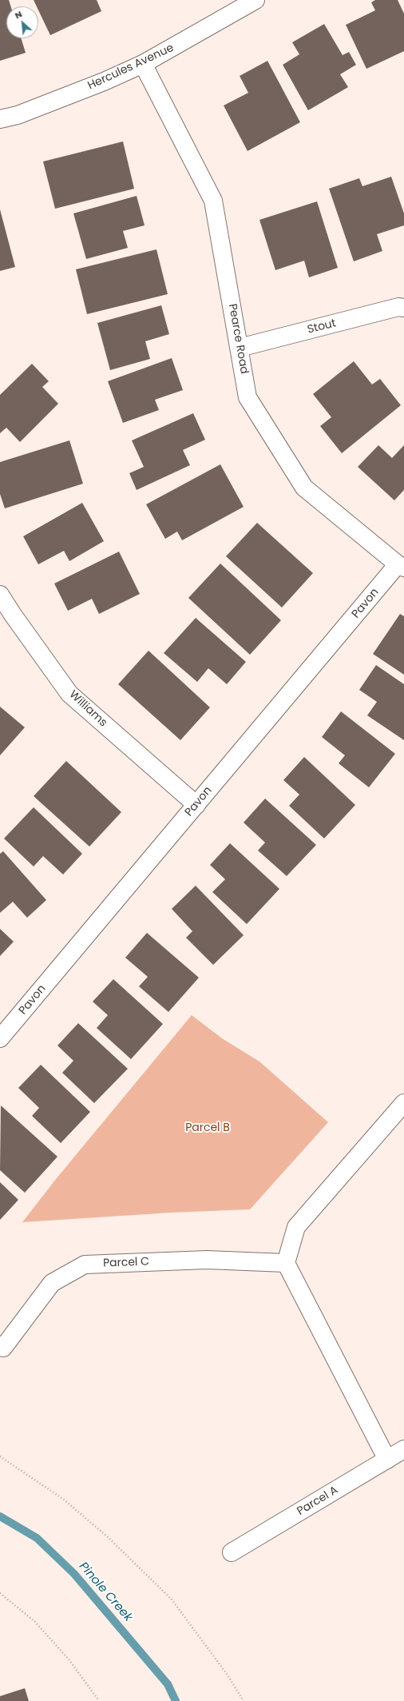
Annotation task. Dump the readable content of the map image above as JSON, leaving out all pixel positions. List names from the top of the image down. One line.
{"streets":{"street":["Hercules Avenue","Stout","Pearce Road","Pavon","Williams","Parcel C","Parcel A"]},"crossings":[["Hercules Avenue","Pearce Road"],["Stout","Pearce Road"],["Pearce Road","Pavon"],["Pavon","Williams"]],"water":["Pinole Creek"],"parks":["Parcel B"],"north":"top left"}
